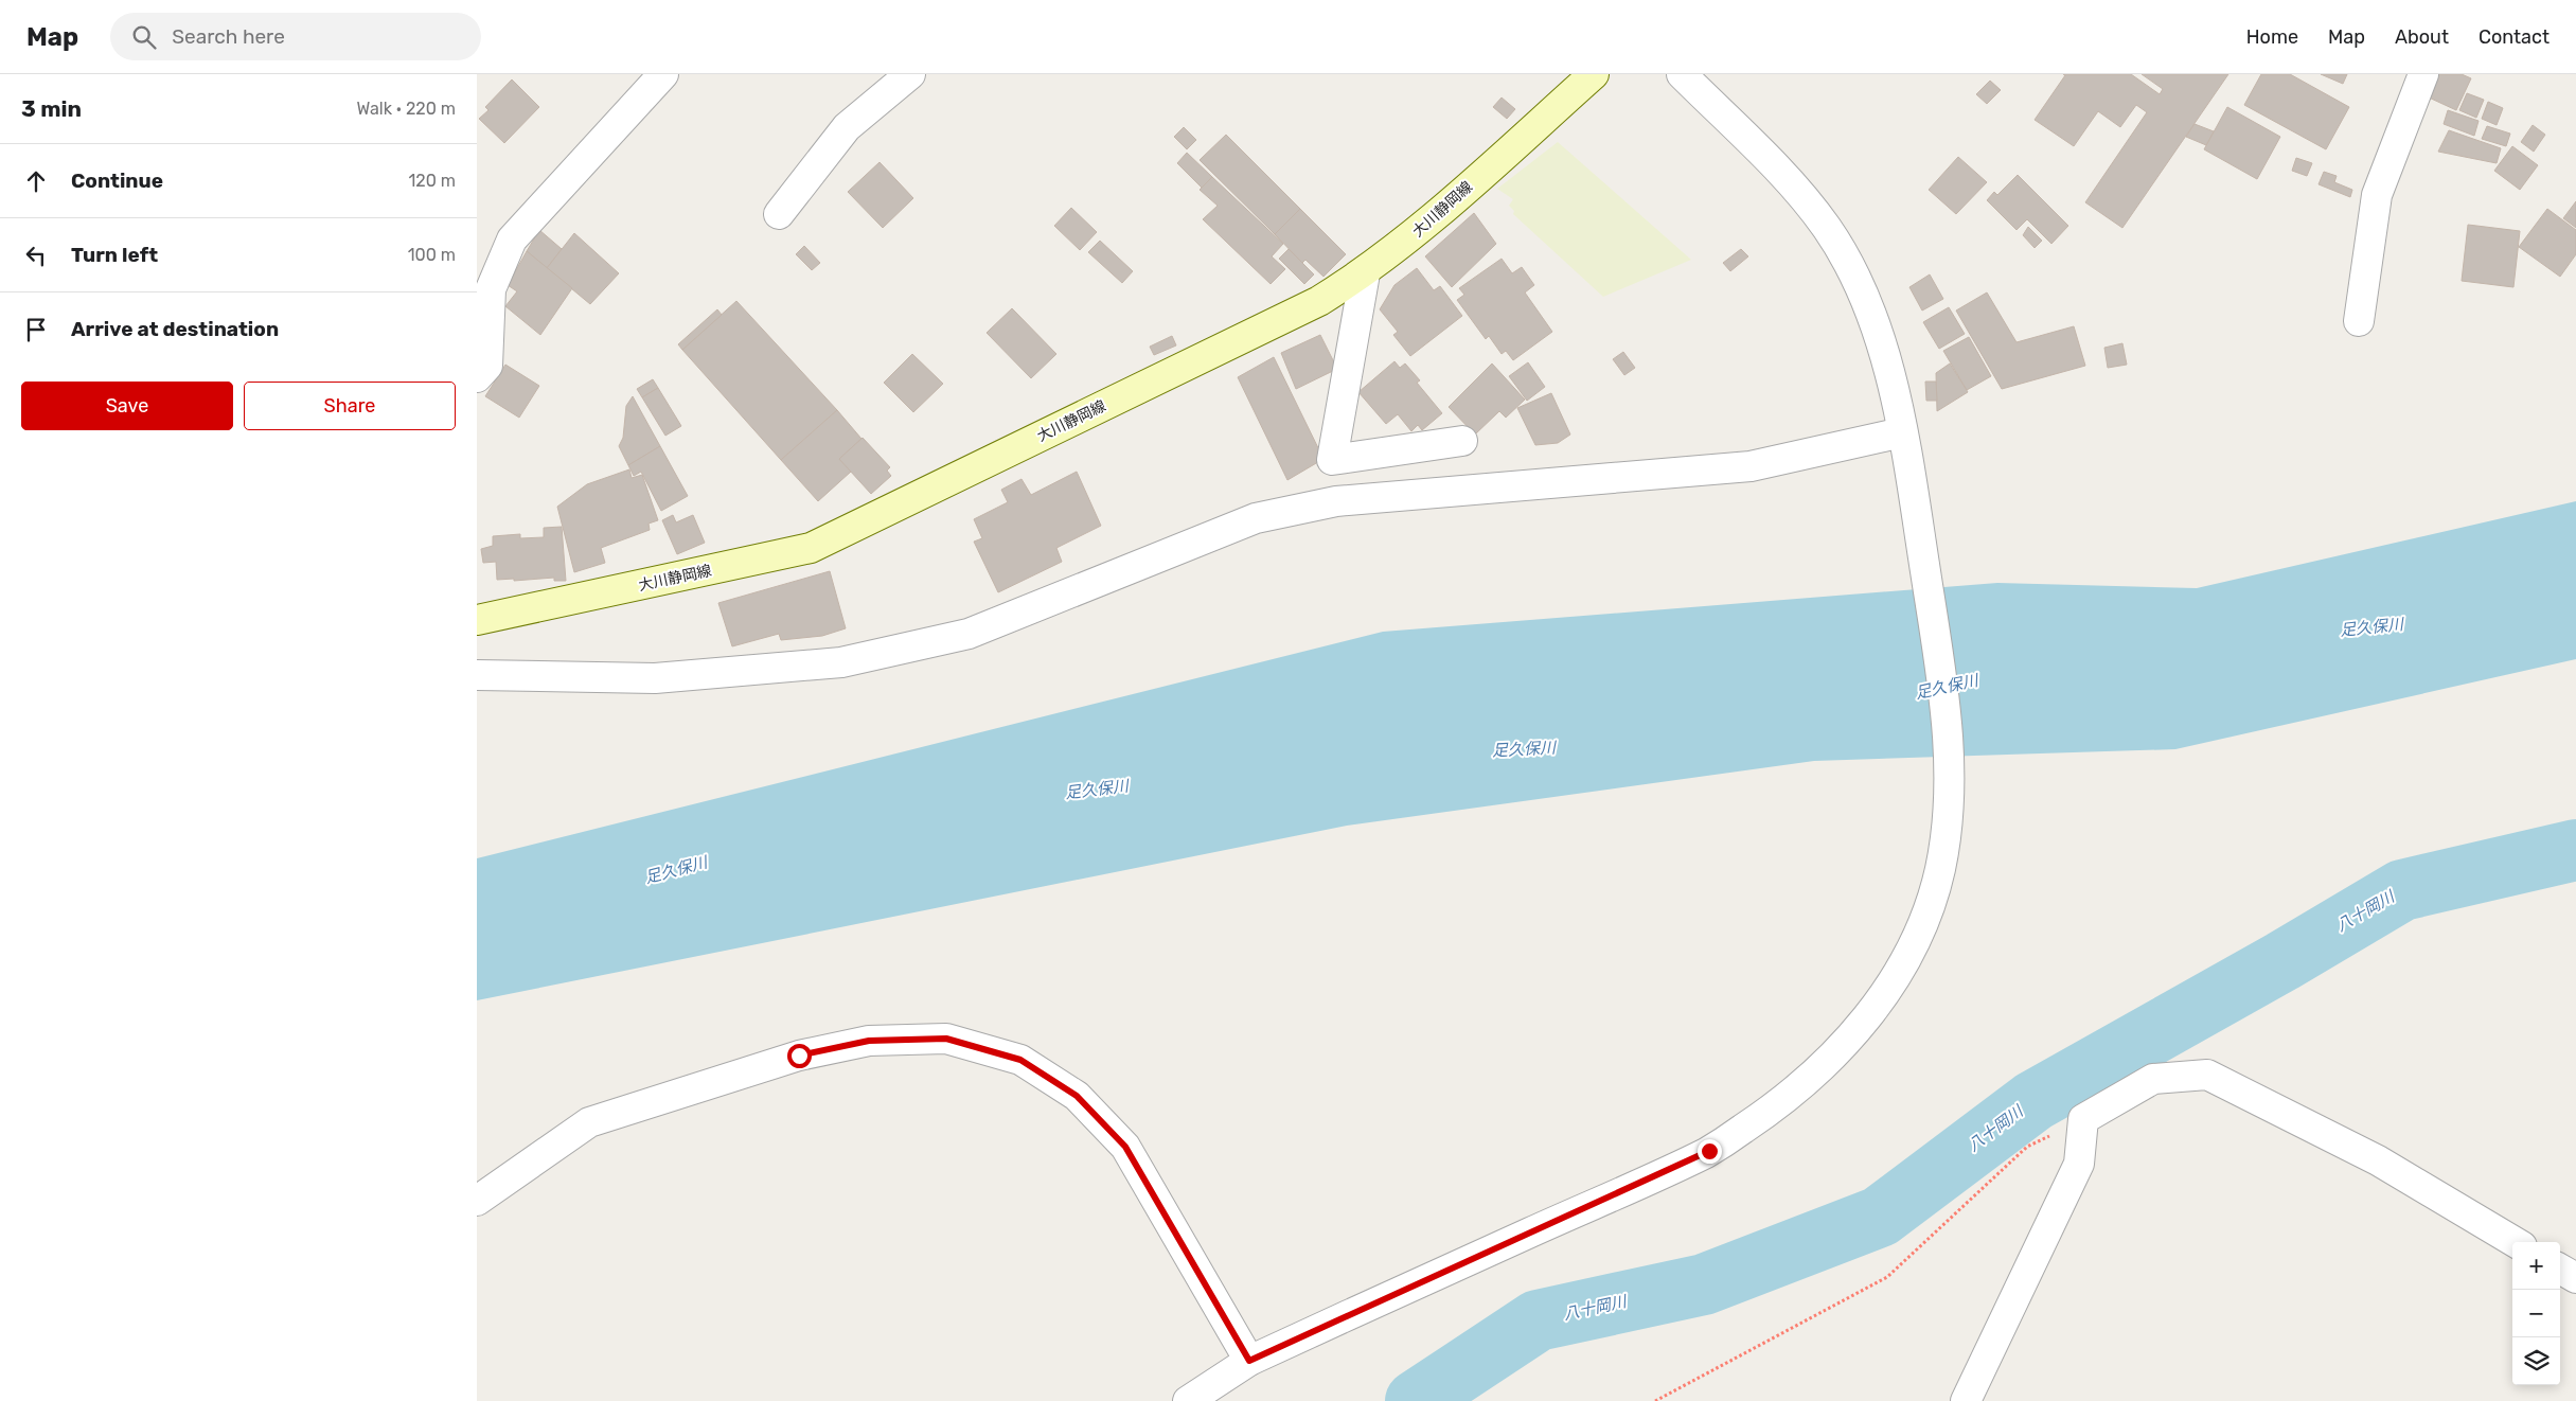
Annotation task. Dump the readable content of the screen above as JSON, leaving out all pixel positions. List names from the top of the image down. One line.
{"streets":{"main road":["大川静岡線"]},"water":["足久保川","八十岡川"],"page":{"header":"Map","search":"Search here","nav":["Home","Map","About","Contact"],"heading":["3 min","Walk · 220 m"],"list":[["Continue","120 m"],["Turn left","100 m"],"Arrive at destination"],"buttons":["Save","Share"],"map_buttons":["+","−"]}}
